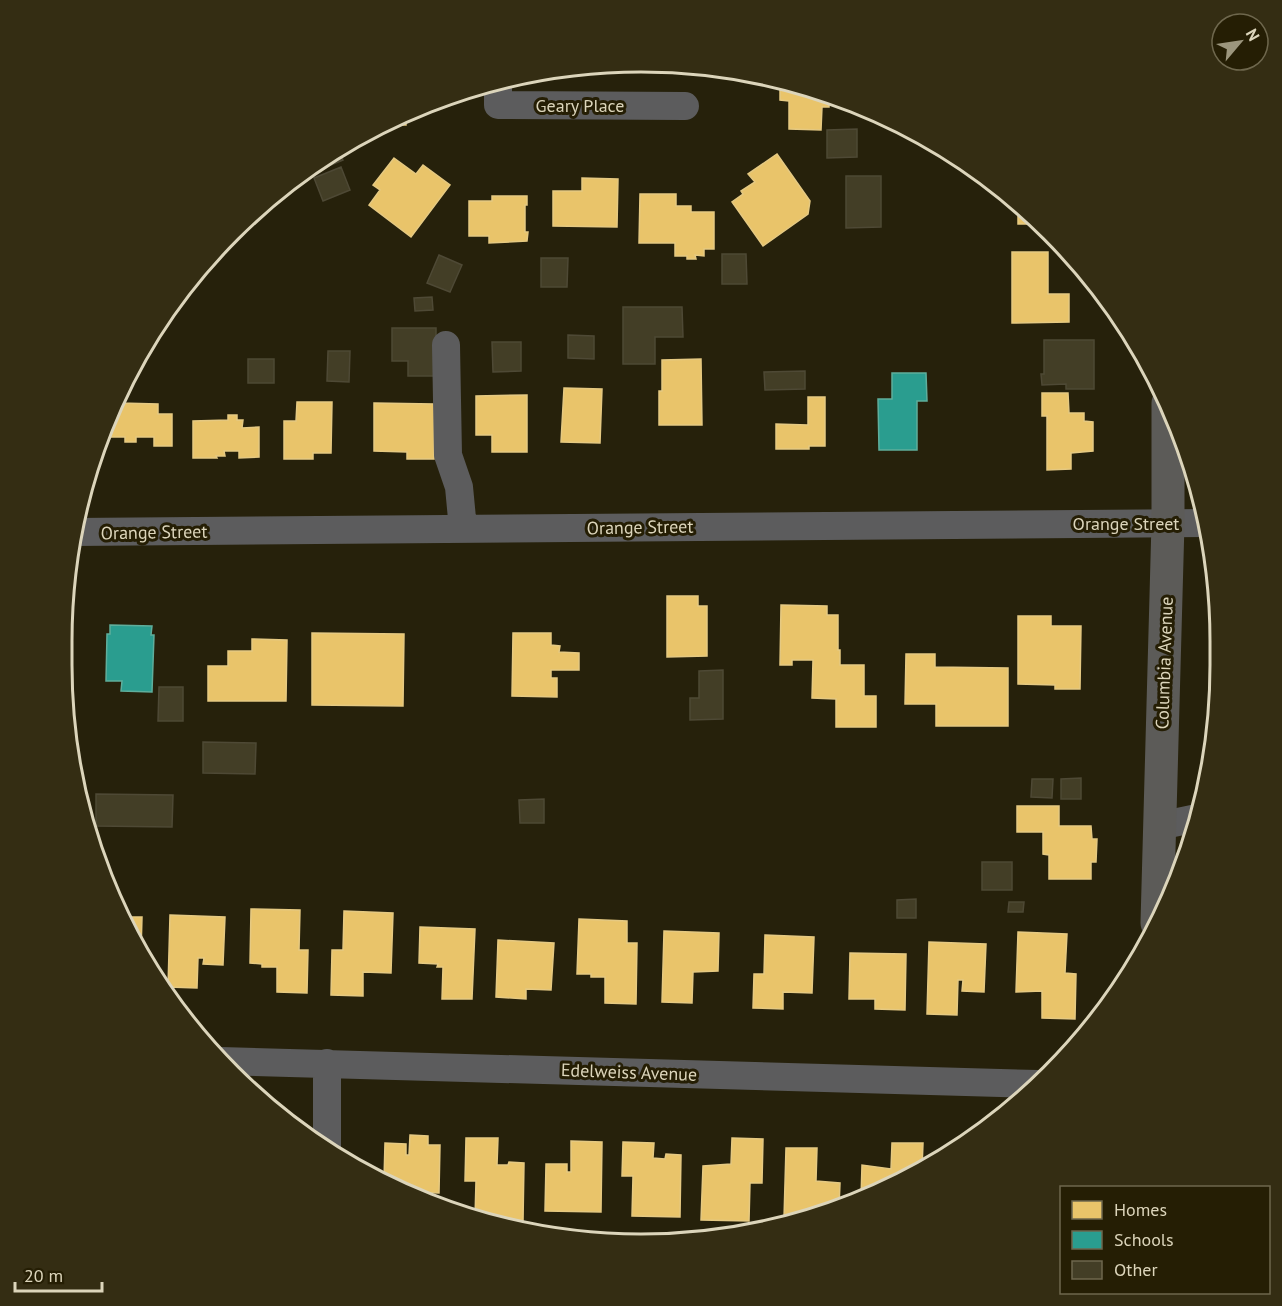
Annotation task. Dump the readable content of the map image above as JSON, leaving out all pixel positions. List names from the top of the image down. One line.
{"streets":{"main road":["Columbia Avenue"],"street":["Geary Place","Orange Street","Edelweiss Avenue"]},"crossings":[["Orange Street","Columbia Avenue"]],"legend":["Homes","Schools","Other"],"scale_bar":"20 m","north":"top right"}
